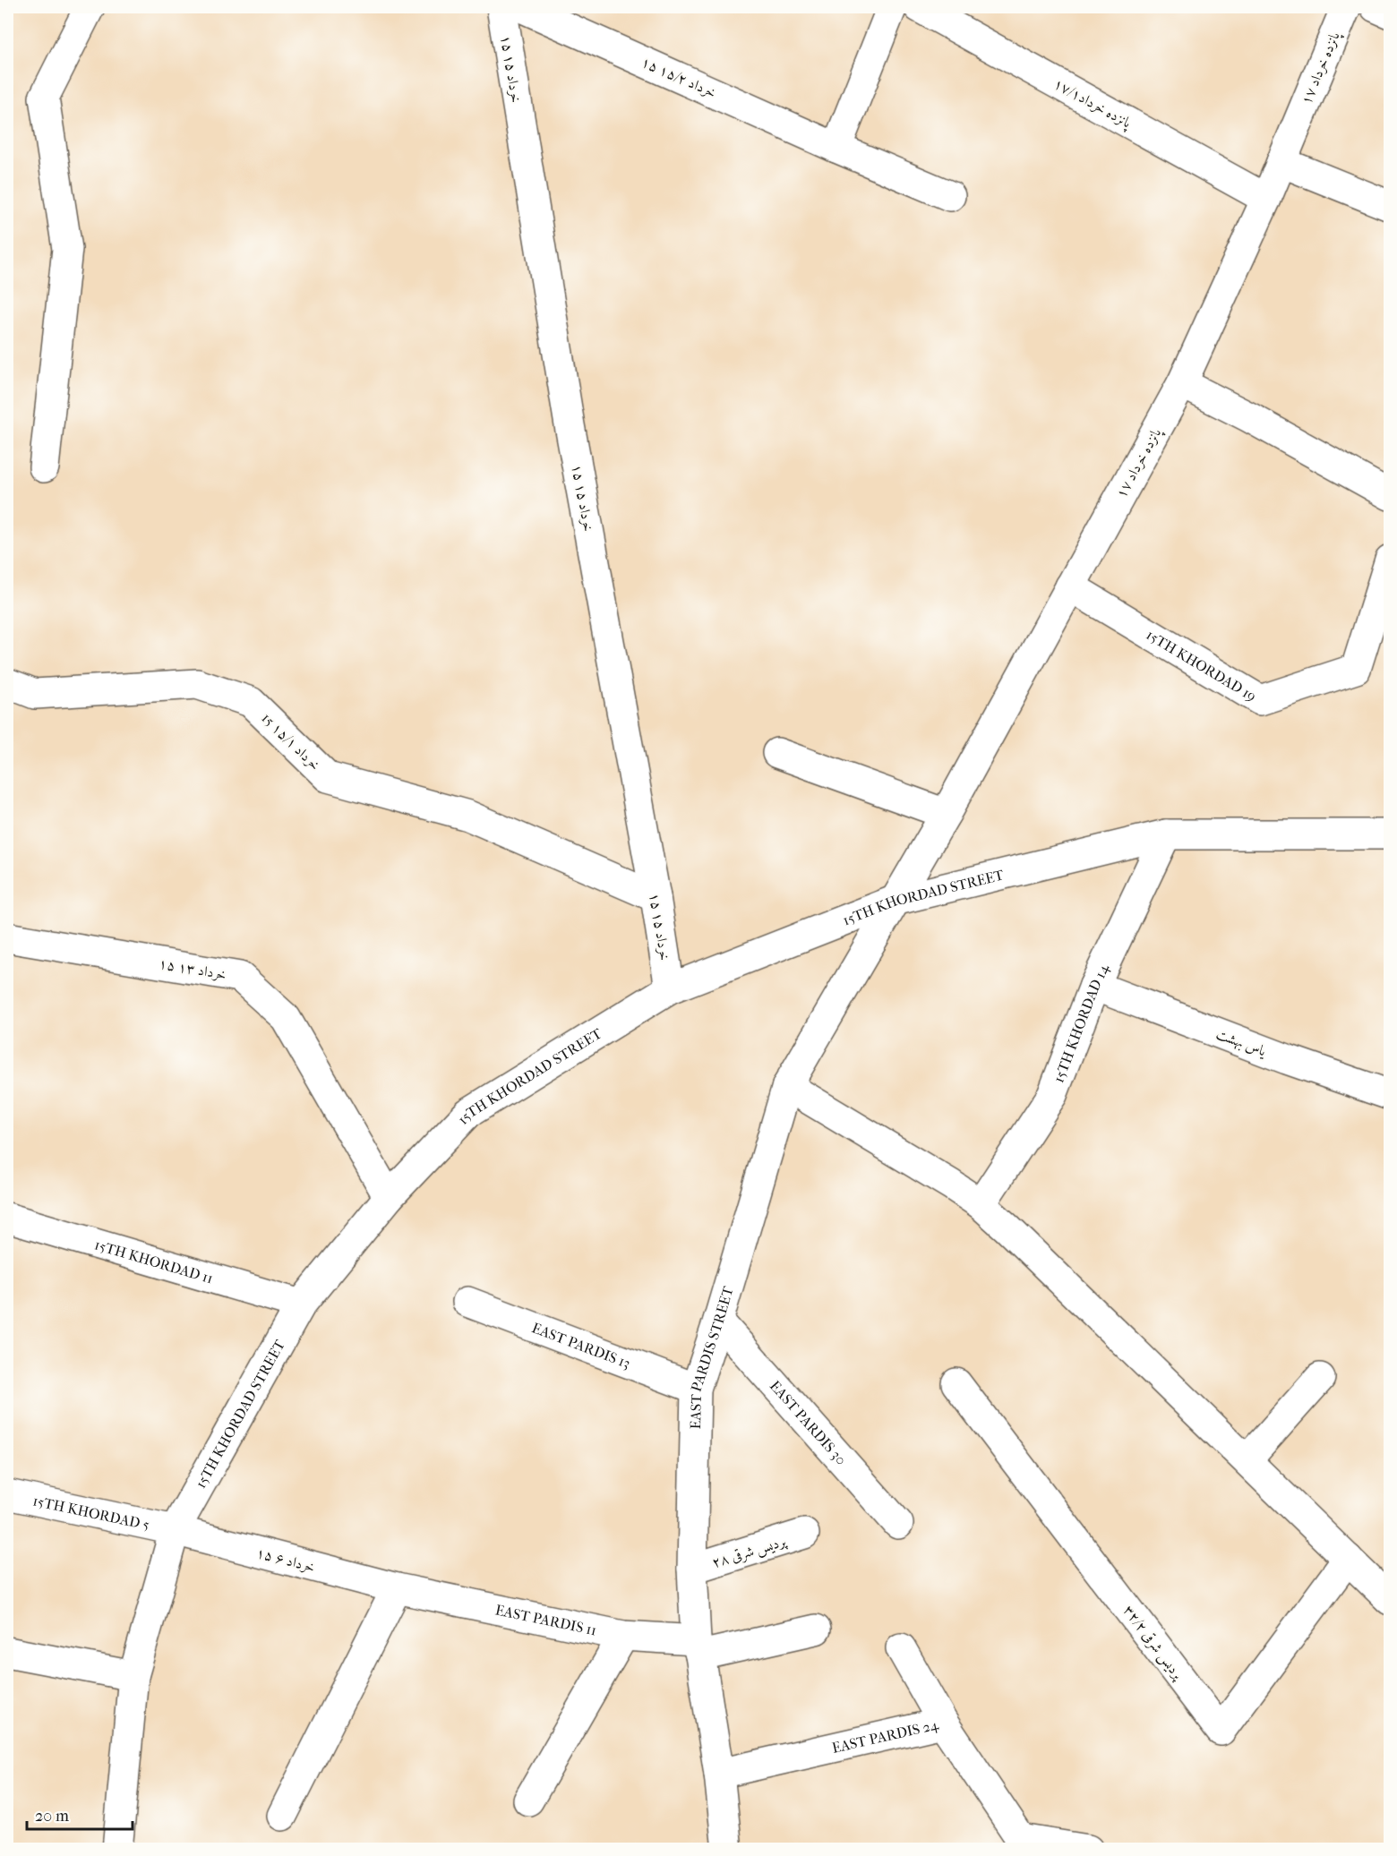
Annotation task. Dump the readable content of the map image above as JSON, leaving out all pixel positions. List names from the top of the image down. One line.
{"streets":{"street":["پانزده خرداد ۱۷","۱۵ خرداد ۱۵","۱۵ خرداد ۱۵/۲","پانزده خرداد۱۷/۱","15TH KHORDAD 19","15 خرداد ۱۵/۱","15TH KHORDAD STREET","۱۵ خرداد ۱۳","15TH KHORDAD 14","یاس بهشت","15TH KHORDAD 11","EAST PARDIS 13","EAST PARDIS STREET","EAST PARDIS 30","15TH KHORDAD 5","پردیس شرقی ۲۸","۱۵ خرداد ۶","EAST PARDIS 11","پردیس شرقی ۳۲/۲","EAST PARDIS 24"]},"crossings":[["پانزده خرداد ۱۷","پانزده خرداد۱۷/۱"],["پانزده خرداد ۱۷","15TH KHORDAD 19"],["پانزده خرداد ۱۷","15TH KHORDAD STREET"],["پانزده خرداد ۱۷","EAST PARDIS STREET"],["۱۵ خرداد ۱۵","15 خرداد ۱۵/۱"],["۱۵ خرداد ۱۵","15TH KHORDAD STREET"],["15TH KHORDAD STREET","۱۵ خرداد ۱۳"],["15TH KHORDAD STREET","15TH KHORDAD 14"],["15TH KHORDAD STREET","15TH KHORDAD 11"],["15TH KHORDAD STREET","EAST PARDIS STREET"],["15TH KHORDAD STREET","15TH KHORDAD 5"],["15TH KHORDAD STREET","۱۵ خرداد ۶"],["15TH KHORDAD 14","یاس بهشت"],["EAST PARDIS 13","EAST PARDIS STREET"],["EAST PARDIS STREET","EAST PARDIS 30"],["EAST PARDIS STREET","پردیس شرقی ۲۸"],["EAST PARDIS STREET","EAST PARDIS 11"],["EAST PARDIS STREET","EAST PARDIS 24"],["15TH KHORDAD 5","۱۵ خرداد ۶"],["۱۵ خرداد ۶","EAST PARDIS 11"]],"scale_bar":"20 m"}
